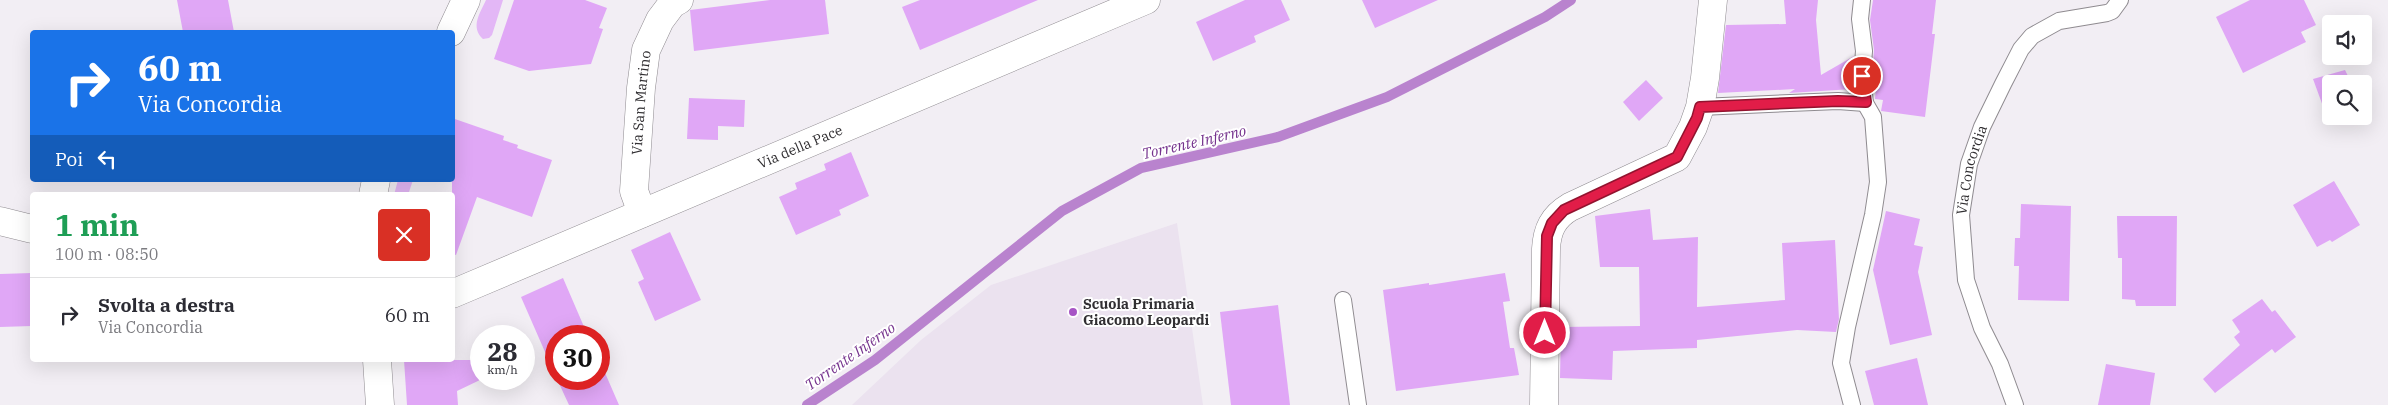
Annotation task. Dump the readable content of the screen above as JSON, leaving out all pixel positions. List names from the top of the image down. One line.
{"streets":{"street":["Via San Martino","Via della Pace"],"lane":["Via Concordia"]},"crossings":[["Via San Martino","Via della Pace"]],"water":["Torrente Inferno"],"places":["Scuola Primaria Giacomo Leopardi"],"page":{"turn":["60 m","Via Concordia"],"then":"Poi","heading":["1 min","100 m · 08:50"],"list":[{"name":"Svolta a destra","note":"Via Concordia","value":"60 m"}],"speed":"28 km/h","limit":"30"}}
